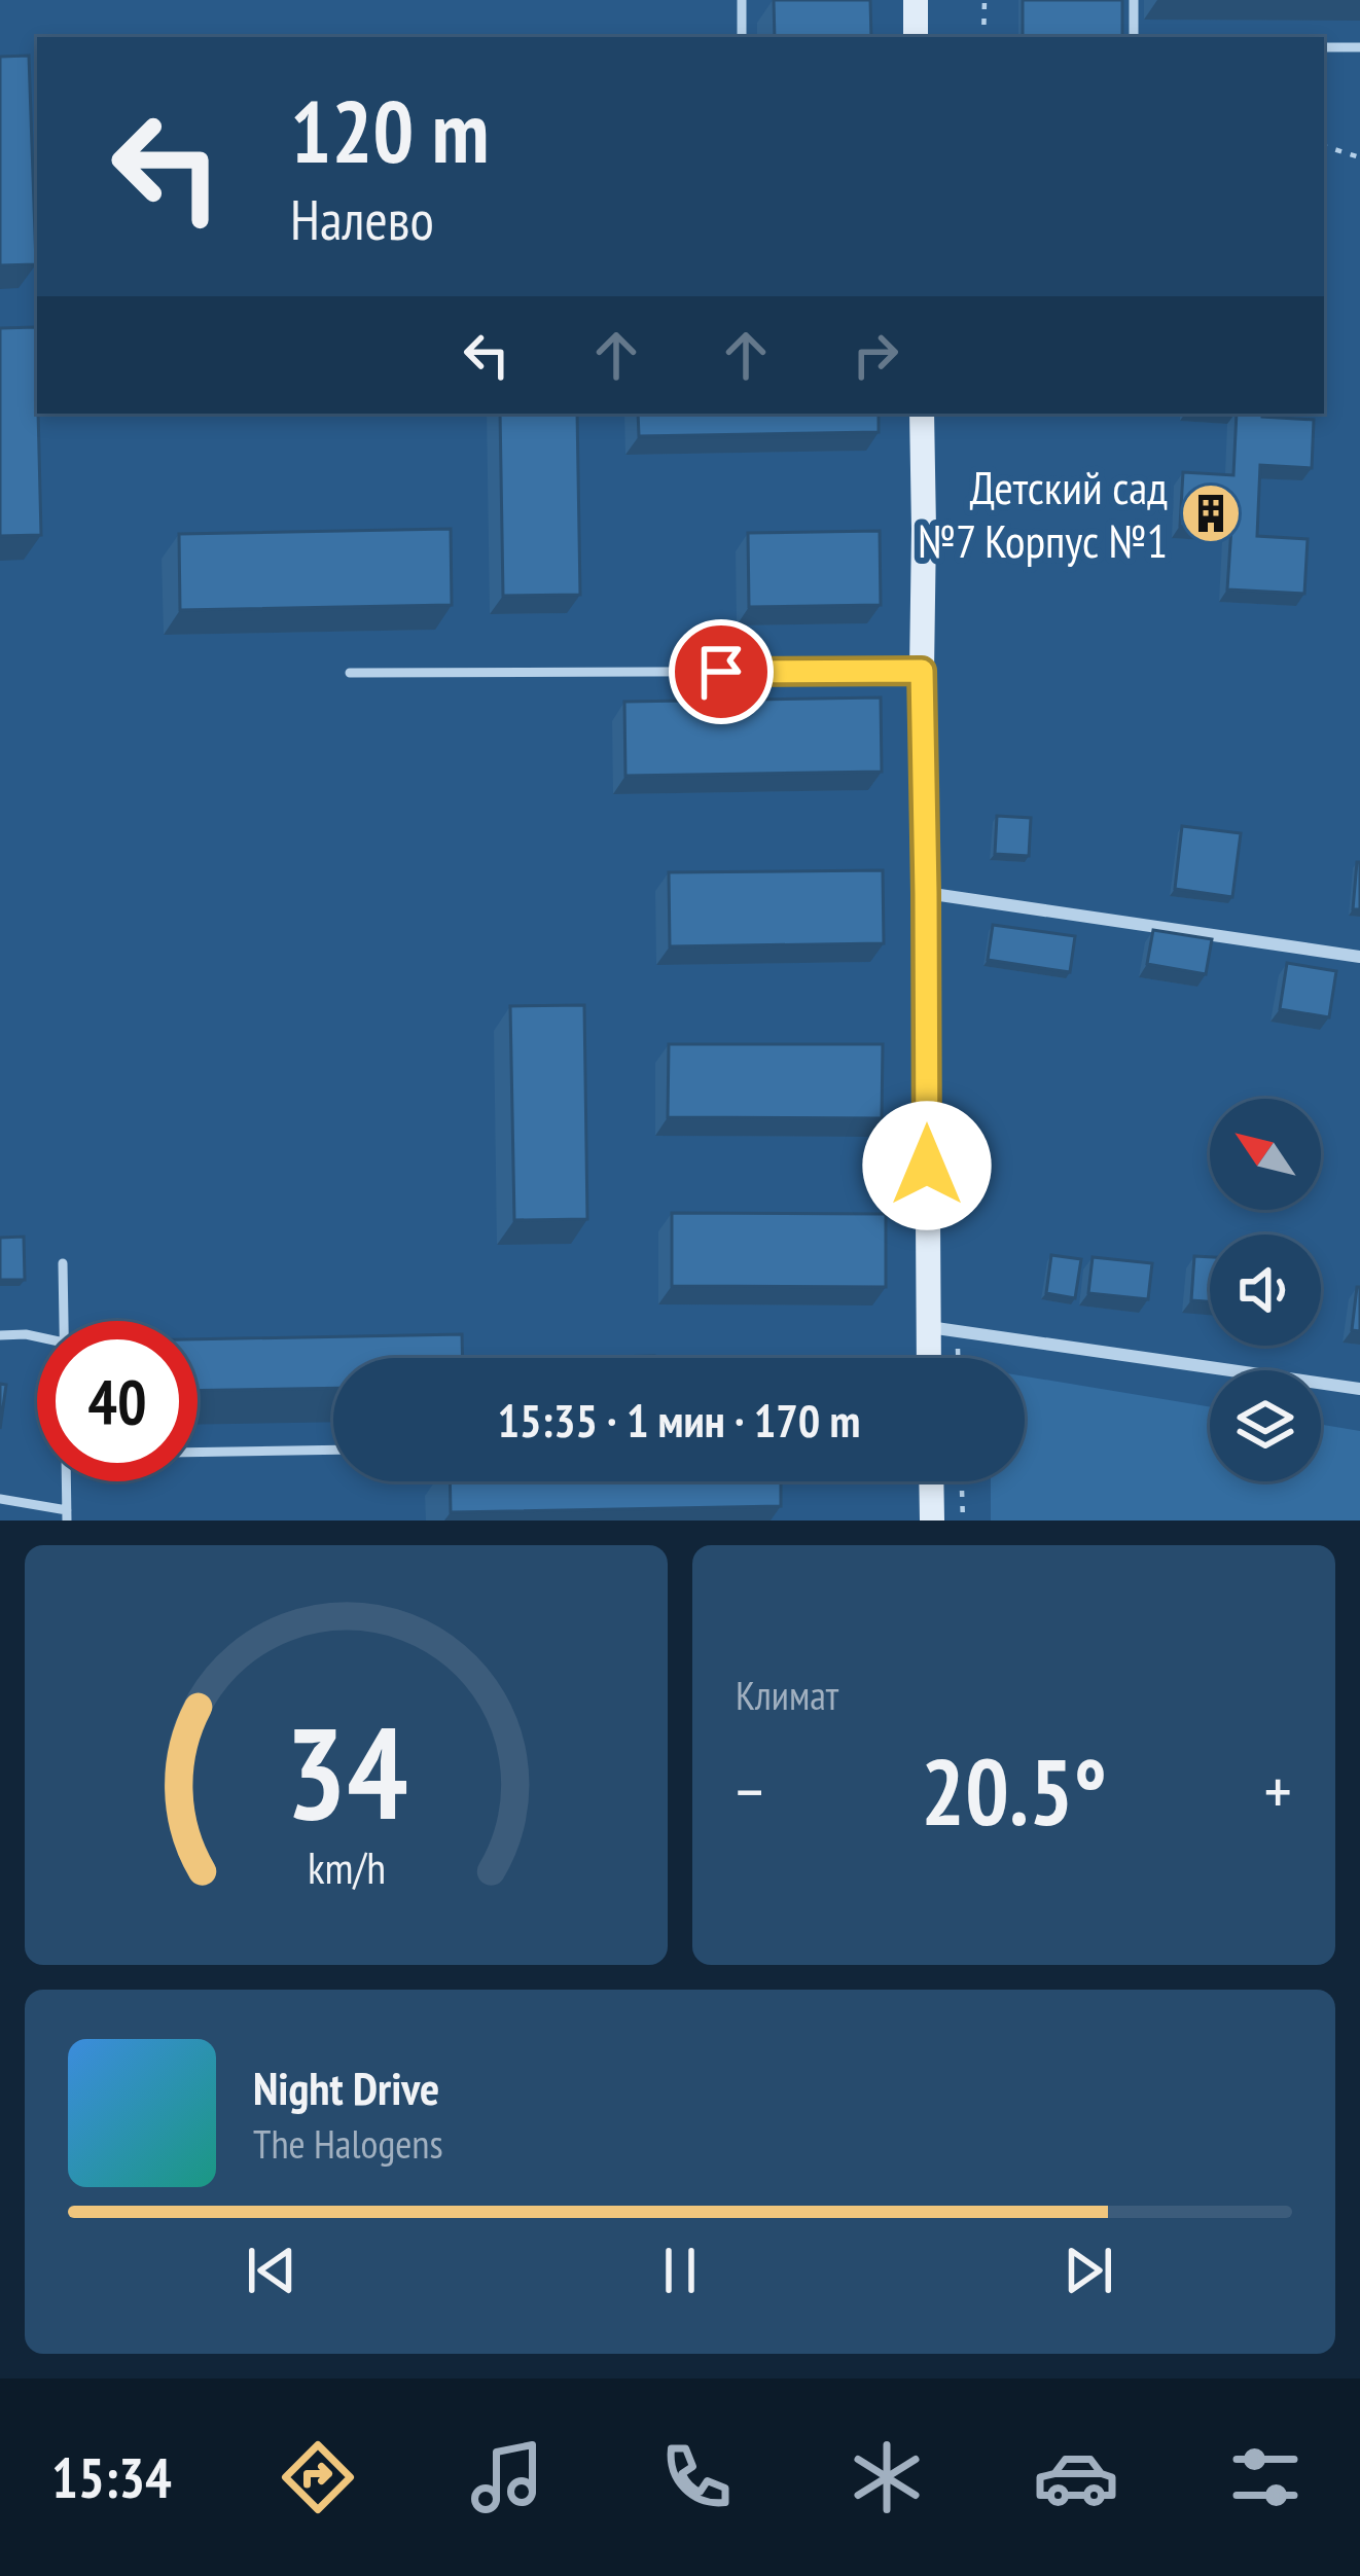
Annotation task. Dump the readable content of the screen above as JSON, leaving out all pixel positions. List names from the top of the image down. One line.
{"places":{"building":["Детский сад №7 Корпус №1"]},"north":"top left","page":{"turn":["120 m","Налево"],"limit":"40","trip":"15:35 · 1 мин · 170 m","tile":"Климат","heat":["−","20.5°","+"],"song":["Night Drive","The Halogens"],"tabs":"15:34","gauge":["34","km/h"]}}
